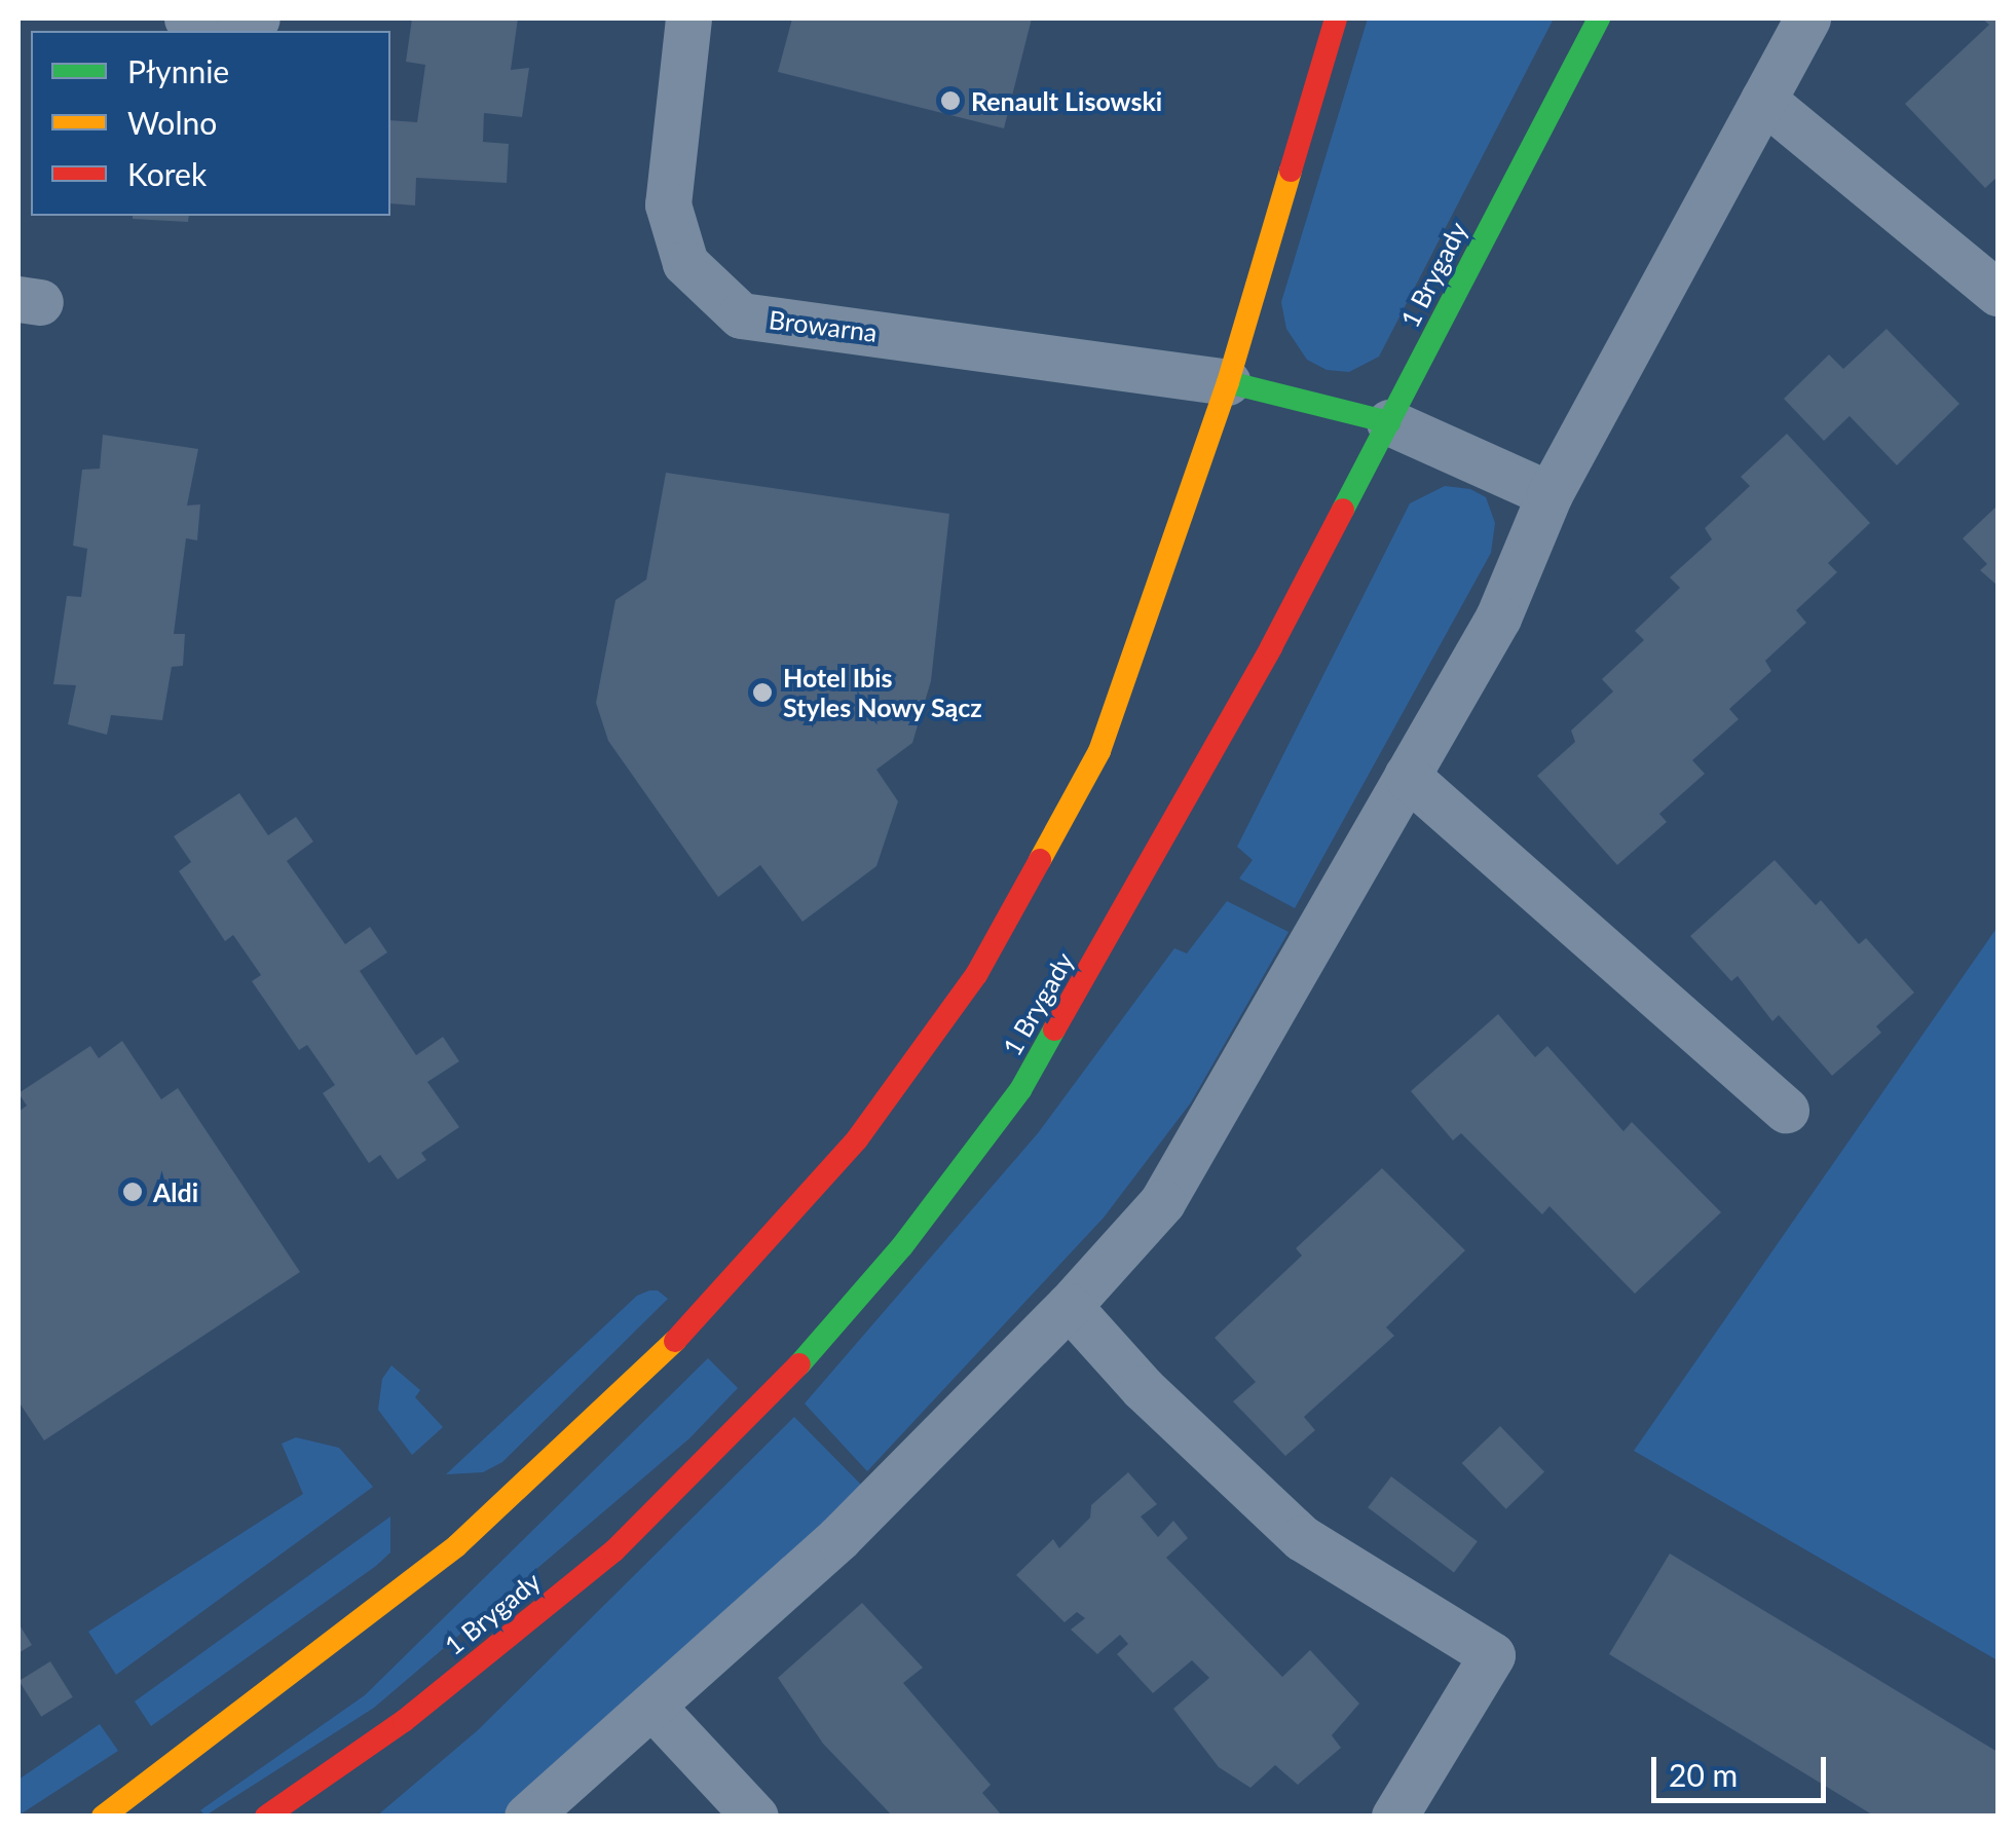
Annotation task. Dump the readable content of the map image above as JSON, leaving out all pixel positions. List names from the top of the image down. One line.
{"streets":{"street":["1 Brygady","Browarna"]},"places":["Renault Lisowski","Hotel Ibis Styles Nowy Sącz","Aldi"],"legend":["Płynnie","Wolno","Korek"],"scale_bar":"20 m"}
